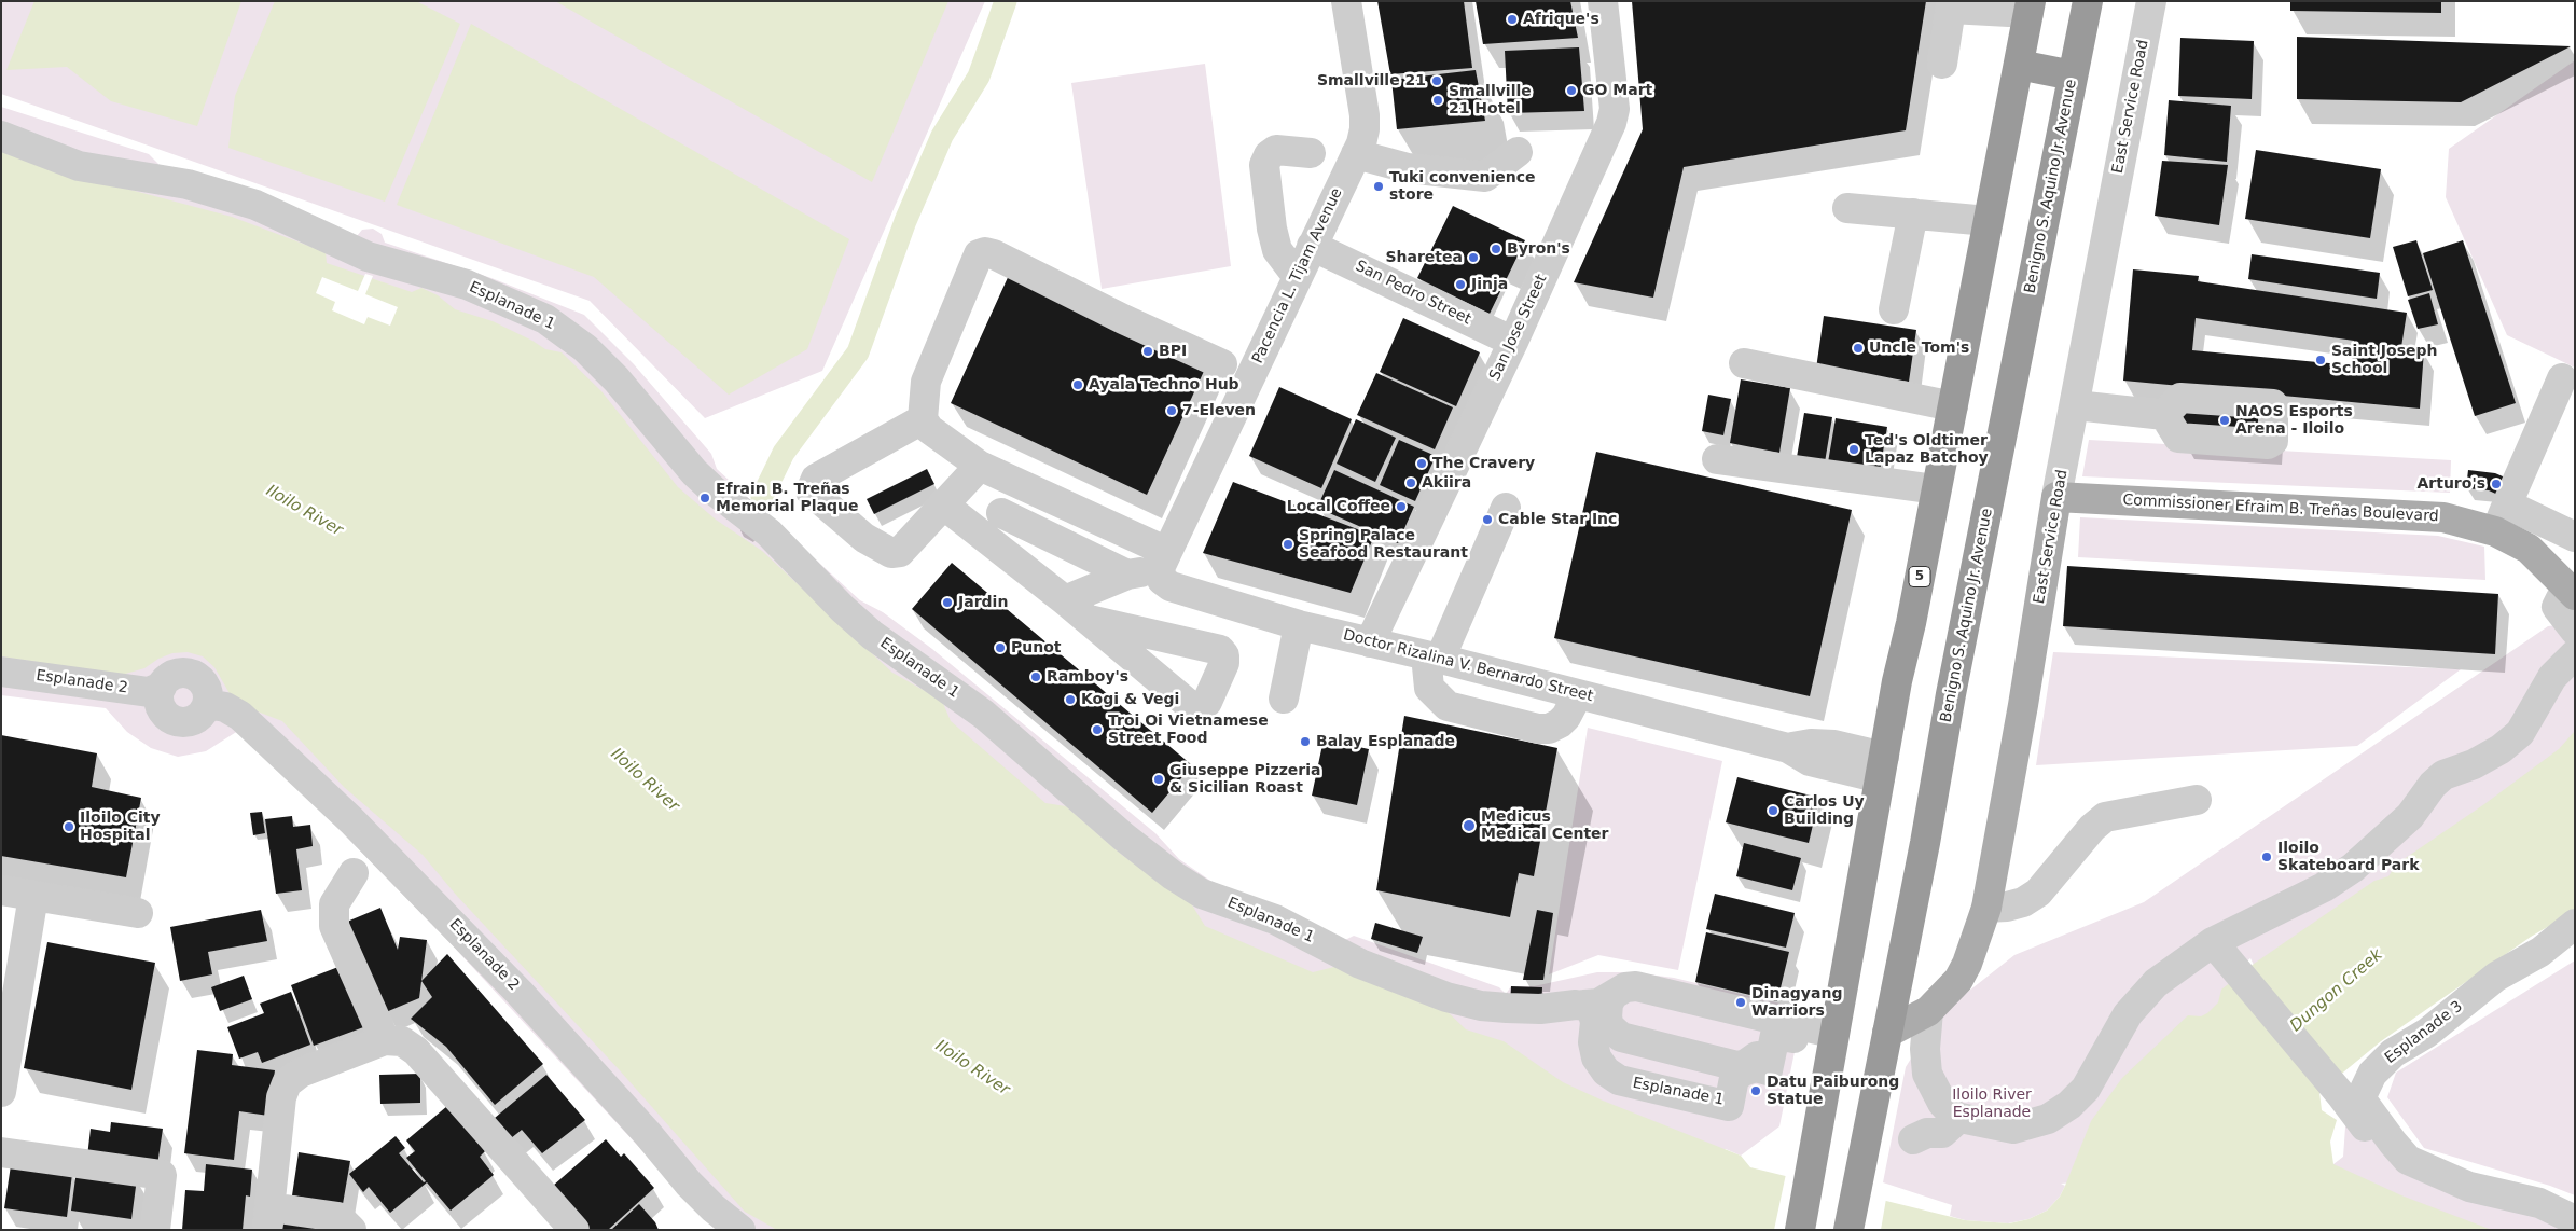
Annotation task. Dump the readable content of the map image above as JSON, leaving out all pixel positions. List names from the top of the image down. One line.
{"streets":{"highway":["Benigno S. Aquino Jr. Avenue","5"],"main road":["East Service Road","Commissioner Efraim B. Treñas Boulevard"],"street":["Pacencia L. Tijam Avenue","San Pedro Street","Esplanade 1","San Jose Street","Doctor Rizalina V. Bernardo Street","Esplanade 2","Esplanade 3"]},"crossings":[["East Service Road","Benigno S. Aquino Jr. Avenue"],["East Service Road","Commissioner Efraim B. Treñas Boulevard"],["Pacencia L. Tijam Avenue","San Pedro Street"],["Pacencia L. Tijam Avenue","Doctor Rizalina V. Bernardo Street"],["San Pedro Street","San Jose Street"],["San Jose Street","Doctor Rizalina V. Bernardo Street"],["5","Doctor Rizalina V. Bernardo Street"]],"water":["Iloilo River","Dungon Creek"],"parks":["Iloilo River Esplanade"],"places":["Afrique's","Smallville 21","GO Mart","Smallville 21 Hotel","Tuki convenience store","Byron's","Sharetea","Jinja","Uncle Tom's","BPI","Saint Joseph School","Ayala Techno Hub","7-Eleven","NAOS Esports Arena - Iloilo","Ted's Oldtimer Lapaz Batchoy","The Cravery","Akiira","Arturo's","Efrain B. Treñas Memorial Plaque","Local Coffee","Cable Star Inc","Spring Palace Seafood Restaurant","Jardin","Punot","Ramboy's","Kogi & Vegi","Troi Oi Vietnamese Street Food","Balay Esplanade","Giuseppe Pizzeria & Sicilian Roast","Carlos Uy Building","Medicus Medical Center","Iloilo City Hospital","Iloilo Skateboard Park","Dinagyang Warriors","Datu Paiburong Statue"]}
